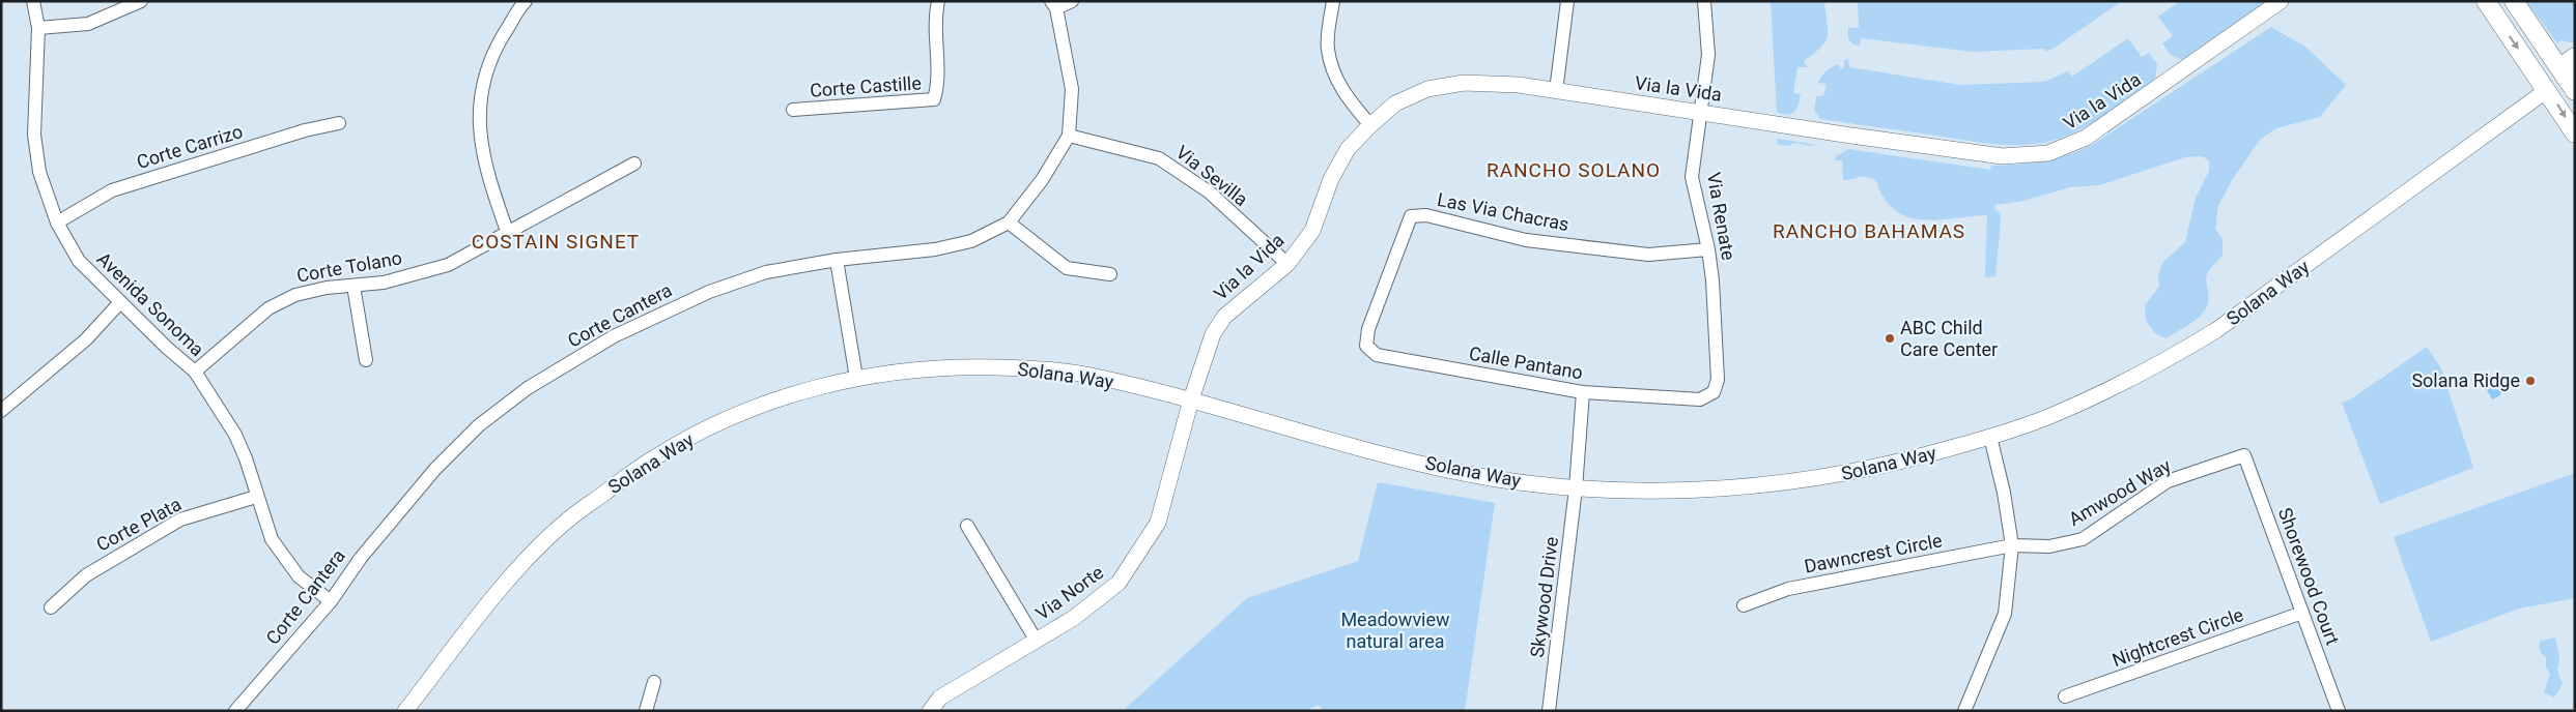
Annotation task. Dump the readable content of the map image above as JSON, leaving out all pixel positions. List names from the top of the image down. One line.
{"streets":{"main road":["Solana Way"],"street":["Corte Castille","Via la Vida","Corte Carrizo","Via Sevilla","Las Via Chacras","Via Renate","Corte Tolano","Avenida Sonoma","Corte Cantera","Calle Pantano","Amwood Way","Corte Plata","Dawncrest Circle","Shorewood Court","Via Norte","Skywood Drive","Nightcrest Circle"]},"crossings":[["Via la Vida","Via Sevilla"],["Via la Vida","Via Renate"],["Via la Vida","Solana Way"],["Via la Vida","Via Norte"],["Corte Carrizo","Avenida Sonoma"],["Via Sevilla","Corte Cantera"],["Las Via Chacras","Via Renate"],["Las Via Chacras","Calle Pantano"],["Via Renate","Calle Pantano"],["Corte Tolano","Avenida Sonoma"],["Solana Way","Via Norte"],["Solana Way","Skywood Drive"],["Avenida Sonoma","Corte Cantera"],["Avenida Sonoma","Corte Plata"],["Calle Pantano","Skywood Drive"],["Amwood Way","Dawncrest Circle"],["Amwood Way","Shorewood Court"],["Shorewood Court","Nightcrest Circle"]],"districts":["RANCHO SOLANO","RANCHO BAHAMAS","COSTAIN SIGNET"],"parks":["Meadowview natural area"],"places":["ABC Child Care Center","Solana Ridge"]}
